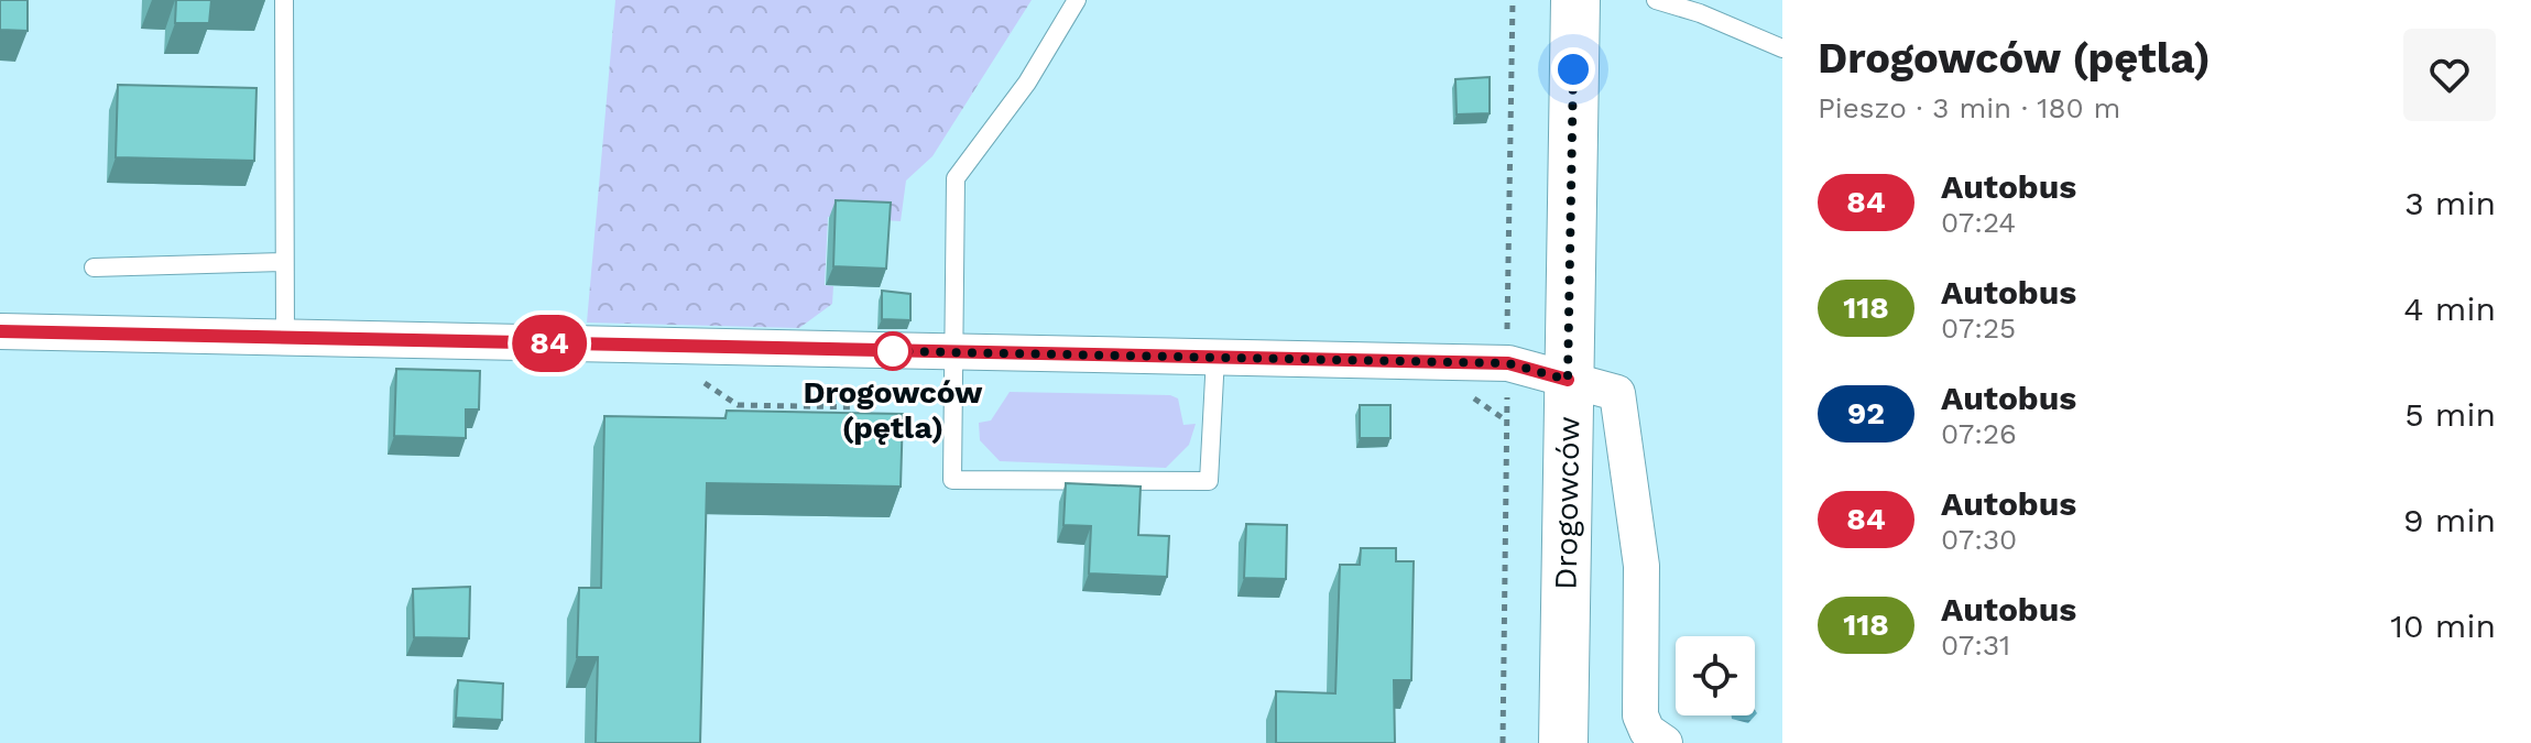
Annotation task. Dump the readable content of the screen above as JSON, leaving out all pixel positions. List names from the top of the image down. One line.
{"streets":{"main road":["Drogowców"]},"places":["Drogowców (pętla)"],"lines":["bus line 84"],"page":{"on_map":"84","heading":["Drogowców (pętla)","Pieszo · 3 min · 180 m"],"list":[{"mark":"84","name":"Autobus","note":"07:24","value":"3 min"},{"mark":"118","name":"Autobus","note":"07:25","value":"4 min"},{"mark":"92","name":"Autobus","note":"07:26","value":"5 min"},{"mark":"84","name":"Autobus","note":"07:30","value":"9 min"},{"mark":"118","name":"Autobus","note":"07:31","value":"10 min"}]}}
